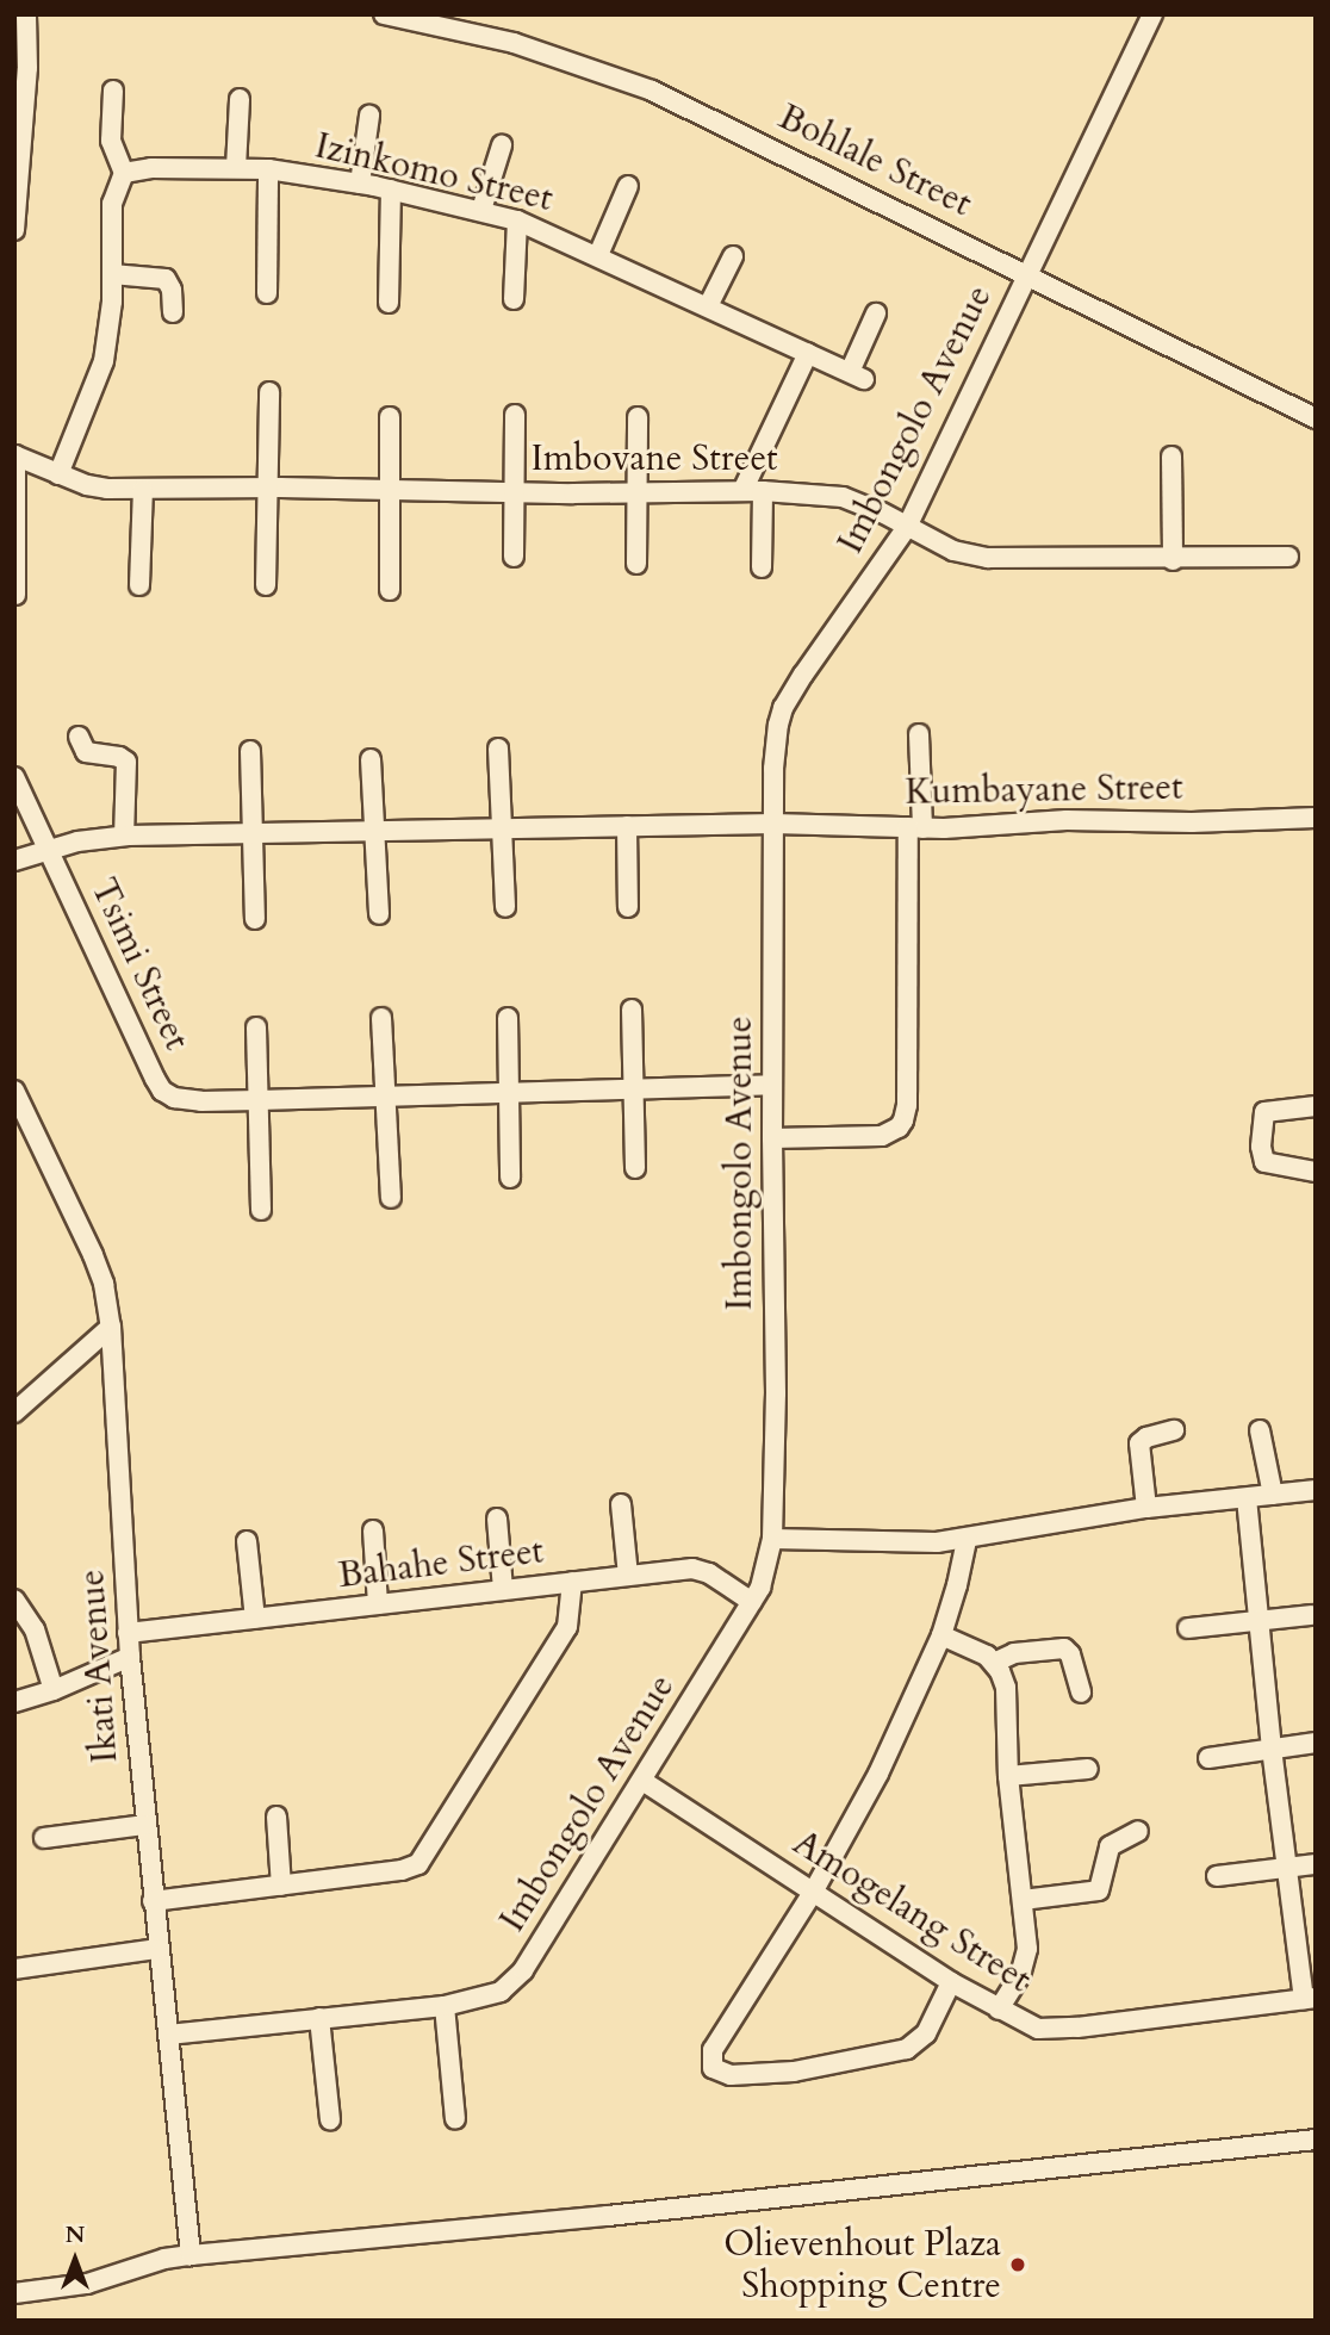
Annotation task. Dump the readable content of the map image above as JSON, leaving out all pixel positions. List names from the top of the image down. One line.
{"streets":{"street":["Bohlale Street","Izinkomo Street","Imbongolo Avenue","Imbovane Street","Kumbayane Street","Tsimi Street","Bahahe Street","Ikati Avenue","Amogelang Street"]},"crossings":[["Bohlale Street","Imbongolo Avenue"],["Imbongolo Avenue","Imbovane Street"],["Imbongolo Avenue","Kumbayane Street"],["Imbongolo Avenue","Tsimi Street"],["Imbongolo Avenue","Bahahe Street"],["Imbongolo Avenue","Ikati Avenue"],["Imbongolo Avenue","Amogelang Street"],["Kumbayane Street","Tsimi Street"],["Bahahe Street","Ikati Avenue"]],"places":["Olievenhout Plaza Shopping Centre"],"north":"top"}
